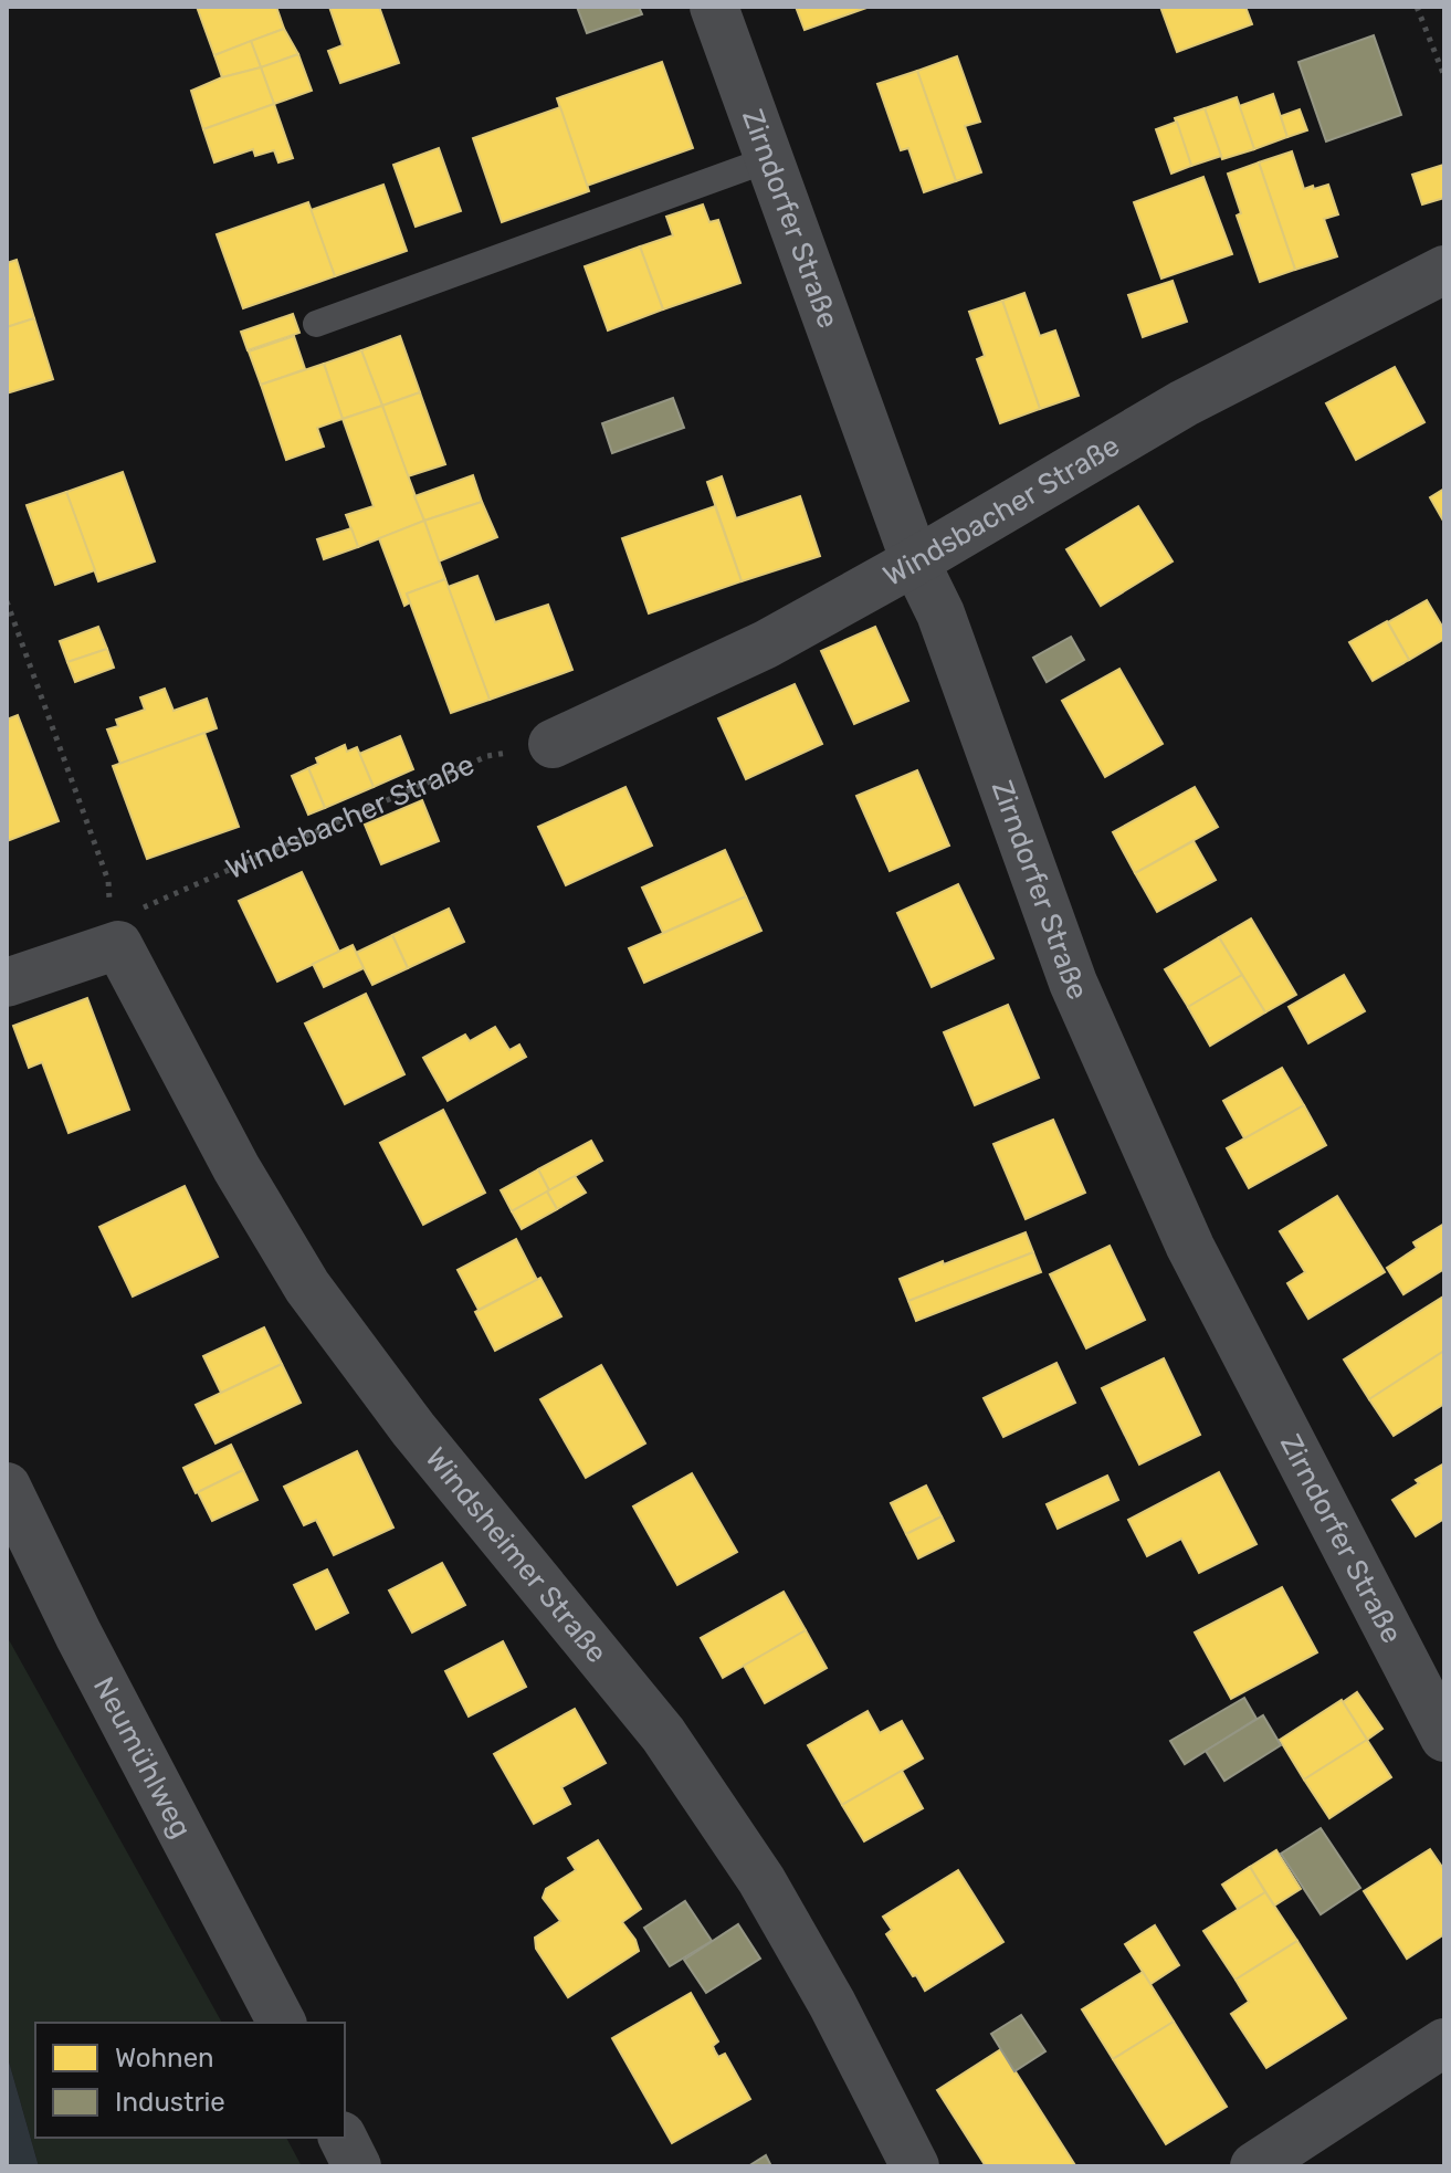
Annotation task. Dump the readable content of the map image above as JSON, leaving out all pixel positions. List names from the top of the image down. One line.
{"streets":{"street":["Zirndorfer Straße","Windsbacher Straße","Windsheimer Straße","Neumühlweg"]},"crossings":[["Zirndorfer Straße","Windsbacher Straße"],["Windsbacher Straße","Windsheimer Straße"]],"legend":["Wohnen","Industrie"]}
